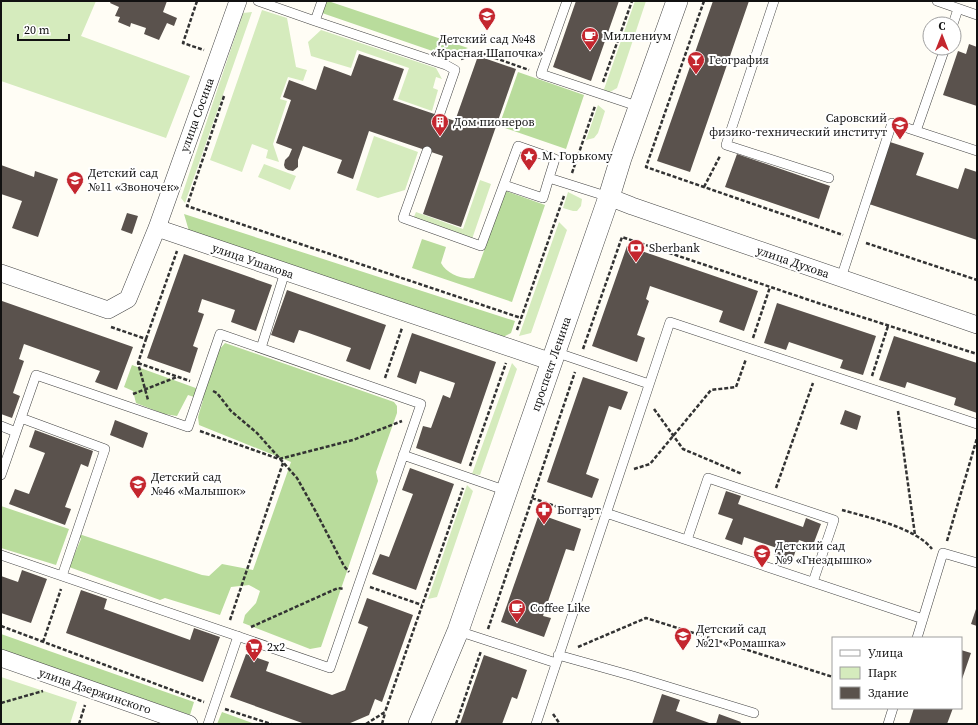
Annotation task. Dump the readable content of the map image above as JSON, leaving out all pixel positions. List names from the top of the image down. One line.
{"streets":{"street":["улица Сосина","улица Ушакова","улица Духова","проспект Ленина","улица Дзержинского"]},"crossings":[["улица Сосина","улица Ушакова"],["улица Ушакова","проспект Ленина"],["улица Духова","проспект Ленина"]],"places":{"school or university":["Детский сад №48 «Красная Шапочка»","Саровский физико-технический институт","Детский сад №11 «Звоночек»","Детский сад №46 «Малышок»","Детский сад №9 «Гнездышко»","Детский сад №21 «Ромашка»"],"cafe":["Миллениум","Coffee Like"],"bar":["География"],"building":["Дом пионеров"],"place":["М. Горькому"],"bank":["Sberbank"],"pharmacy":["Боггарт"],"supermarket":["2x2"]},"legend":["Улица","Парк","Здание"],"scale_bar":"20 m","north":"top"}
